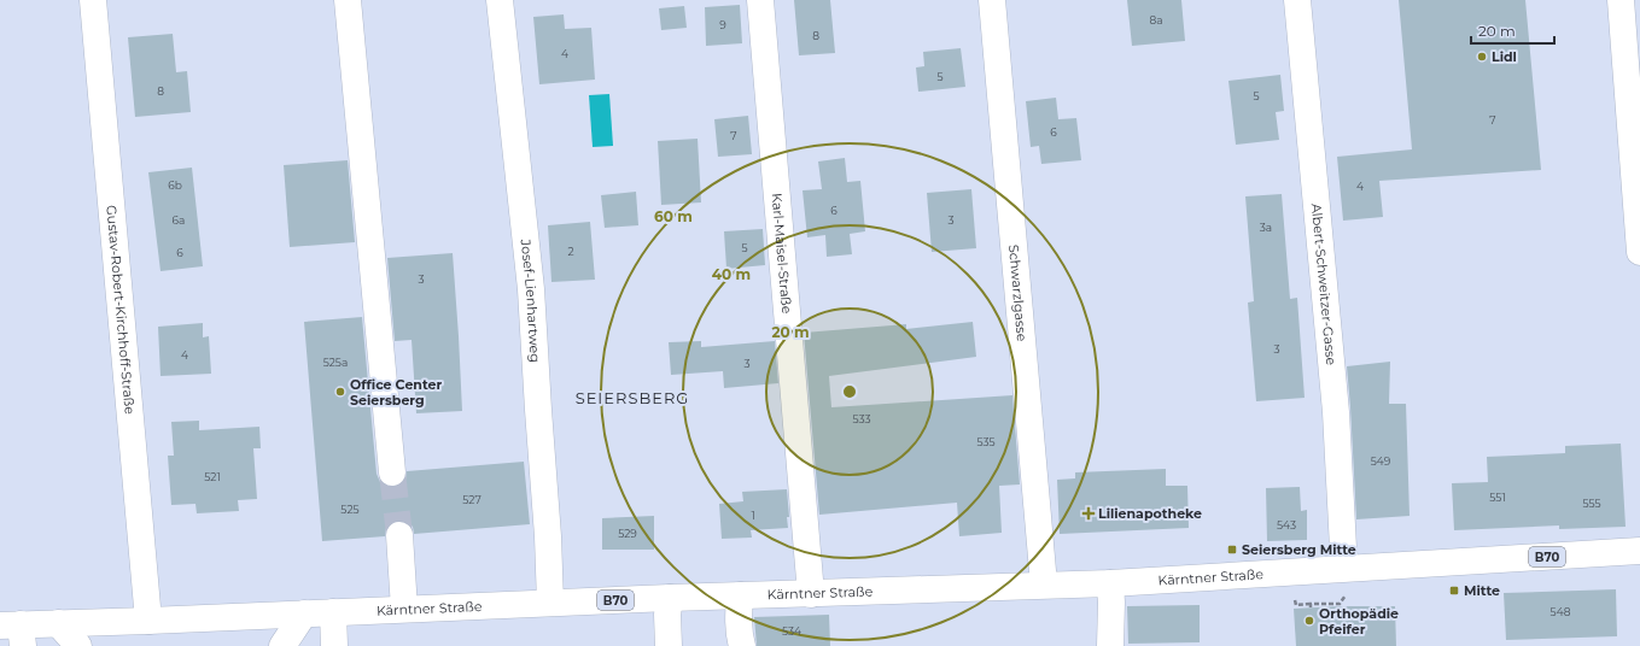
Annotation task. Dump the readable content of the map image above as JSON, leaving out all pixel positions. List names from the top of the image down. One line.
{"streets":{"street":["Karl-Maisel-Straße","Albert-Schweitzer-Gasse","Schwarzlgasse","Josef-Lienhartweg","Gustav-Robert-Kirchhoff-Straße","B70","Kärntner Straße"]},"crossings":[["Karl-Maisel-Straße","Kärntner Straße"],["Albert-Schweitzer-Gasse","Kärntner Straße"],["Schwarzlgasse","Kärntner Straße"],["Josef-Lienhartweg","Kärntner Straße"],["Gustav-Robert-Kirchhoff-Straße","Kärntner Straße"]],"districts":["SEIERSBERG"],"places":{"other":["Lidl","Office Center Seiersberg","Orthopädie Pfeifer"],"health":["Lilienapotheke"],"transit":["Seiersberg Mitte","Mitte"]},"house_numbers":["8a","9","8","4","5","8","5","7","6","7","6b","4","6","6a","3","3a","5","2","6","3","3","4","525a","3","533","535","549","521","551","527","555","525","1","543","529","548","534"],"scale_bar":"20 m","rings":["60 m","40 m","20 m"]}
